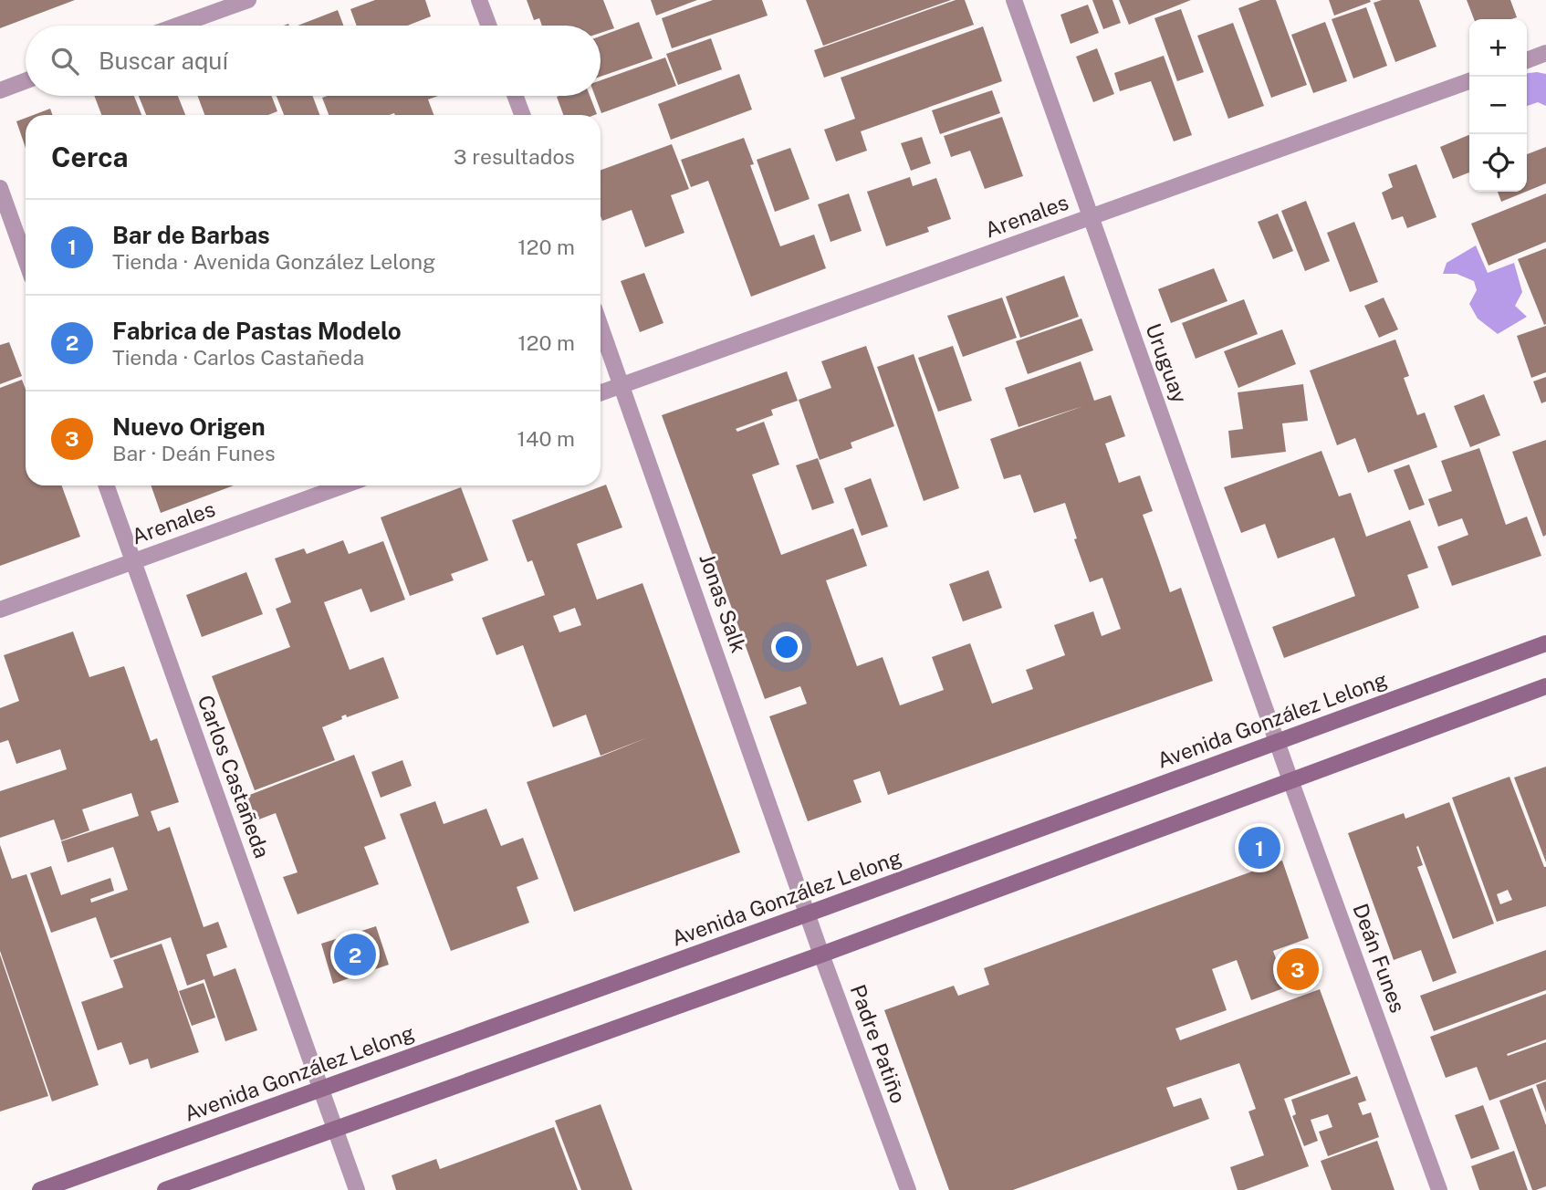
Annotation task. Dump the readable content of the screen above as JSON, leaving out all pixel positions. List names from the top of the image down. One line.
{"streets":{"main road":["Avenida González Lelong"],"street":["Arenales","Uruguay","Jonas Salk","Carlos Castañeda","Deán Funes","Padre Patiño"]},"crossings":[["Arenales","Uruguay"],["Arenales","Jonas Salk"],["Arenales","Carlos Castañeda"],["Uruguay","Avenida González Lelong"],["Uruguay","Deán Funes"],["Jonas Salk","Avenida González Lelong"],["Jonas Salk","Padre Patiño"],["Avenida González Lelong","Carlos Castañeda"],["Avenida González Lelong","Deán Funes"],["Avenida González Lelong","Padre Patiño"]],"page":{"map_buttons":["+","−"],"search":"Buscar aquí","heading":["Cerca","3 resultados"],"list":[{"mark":"1","name":"Bar de Barbas","note":"Tienda · Avenida González Lelong","value":"120 m"},{"mark":"2","name":"Fabrica de Pastas Modelo","note":"Tienda · Carlos Castañeda","value":"120 m"},{"mark":"3","name":"Nuevo Origen","note":"Bar · Deán Funes","value":"140 m"}],"pins":["1","2","3"]}}
